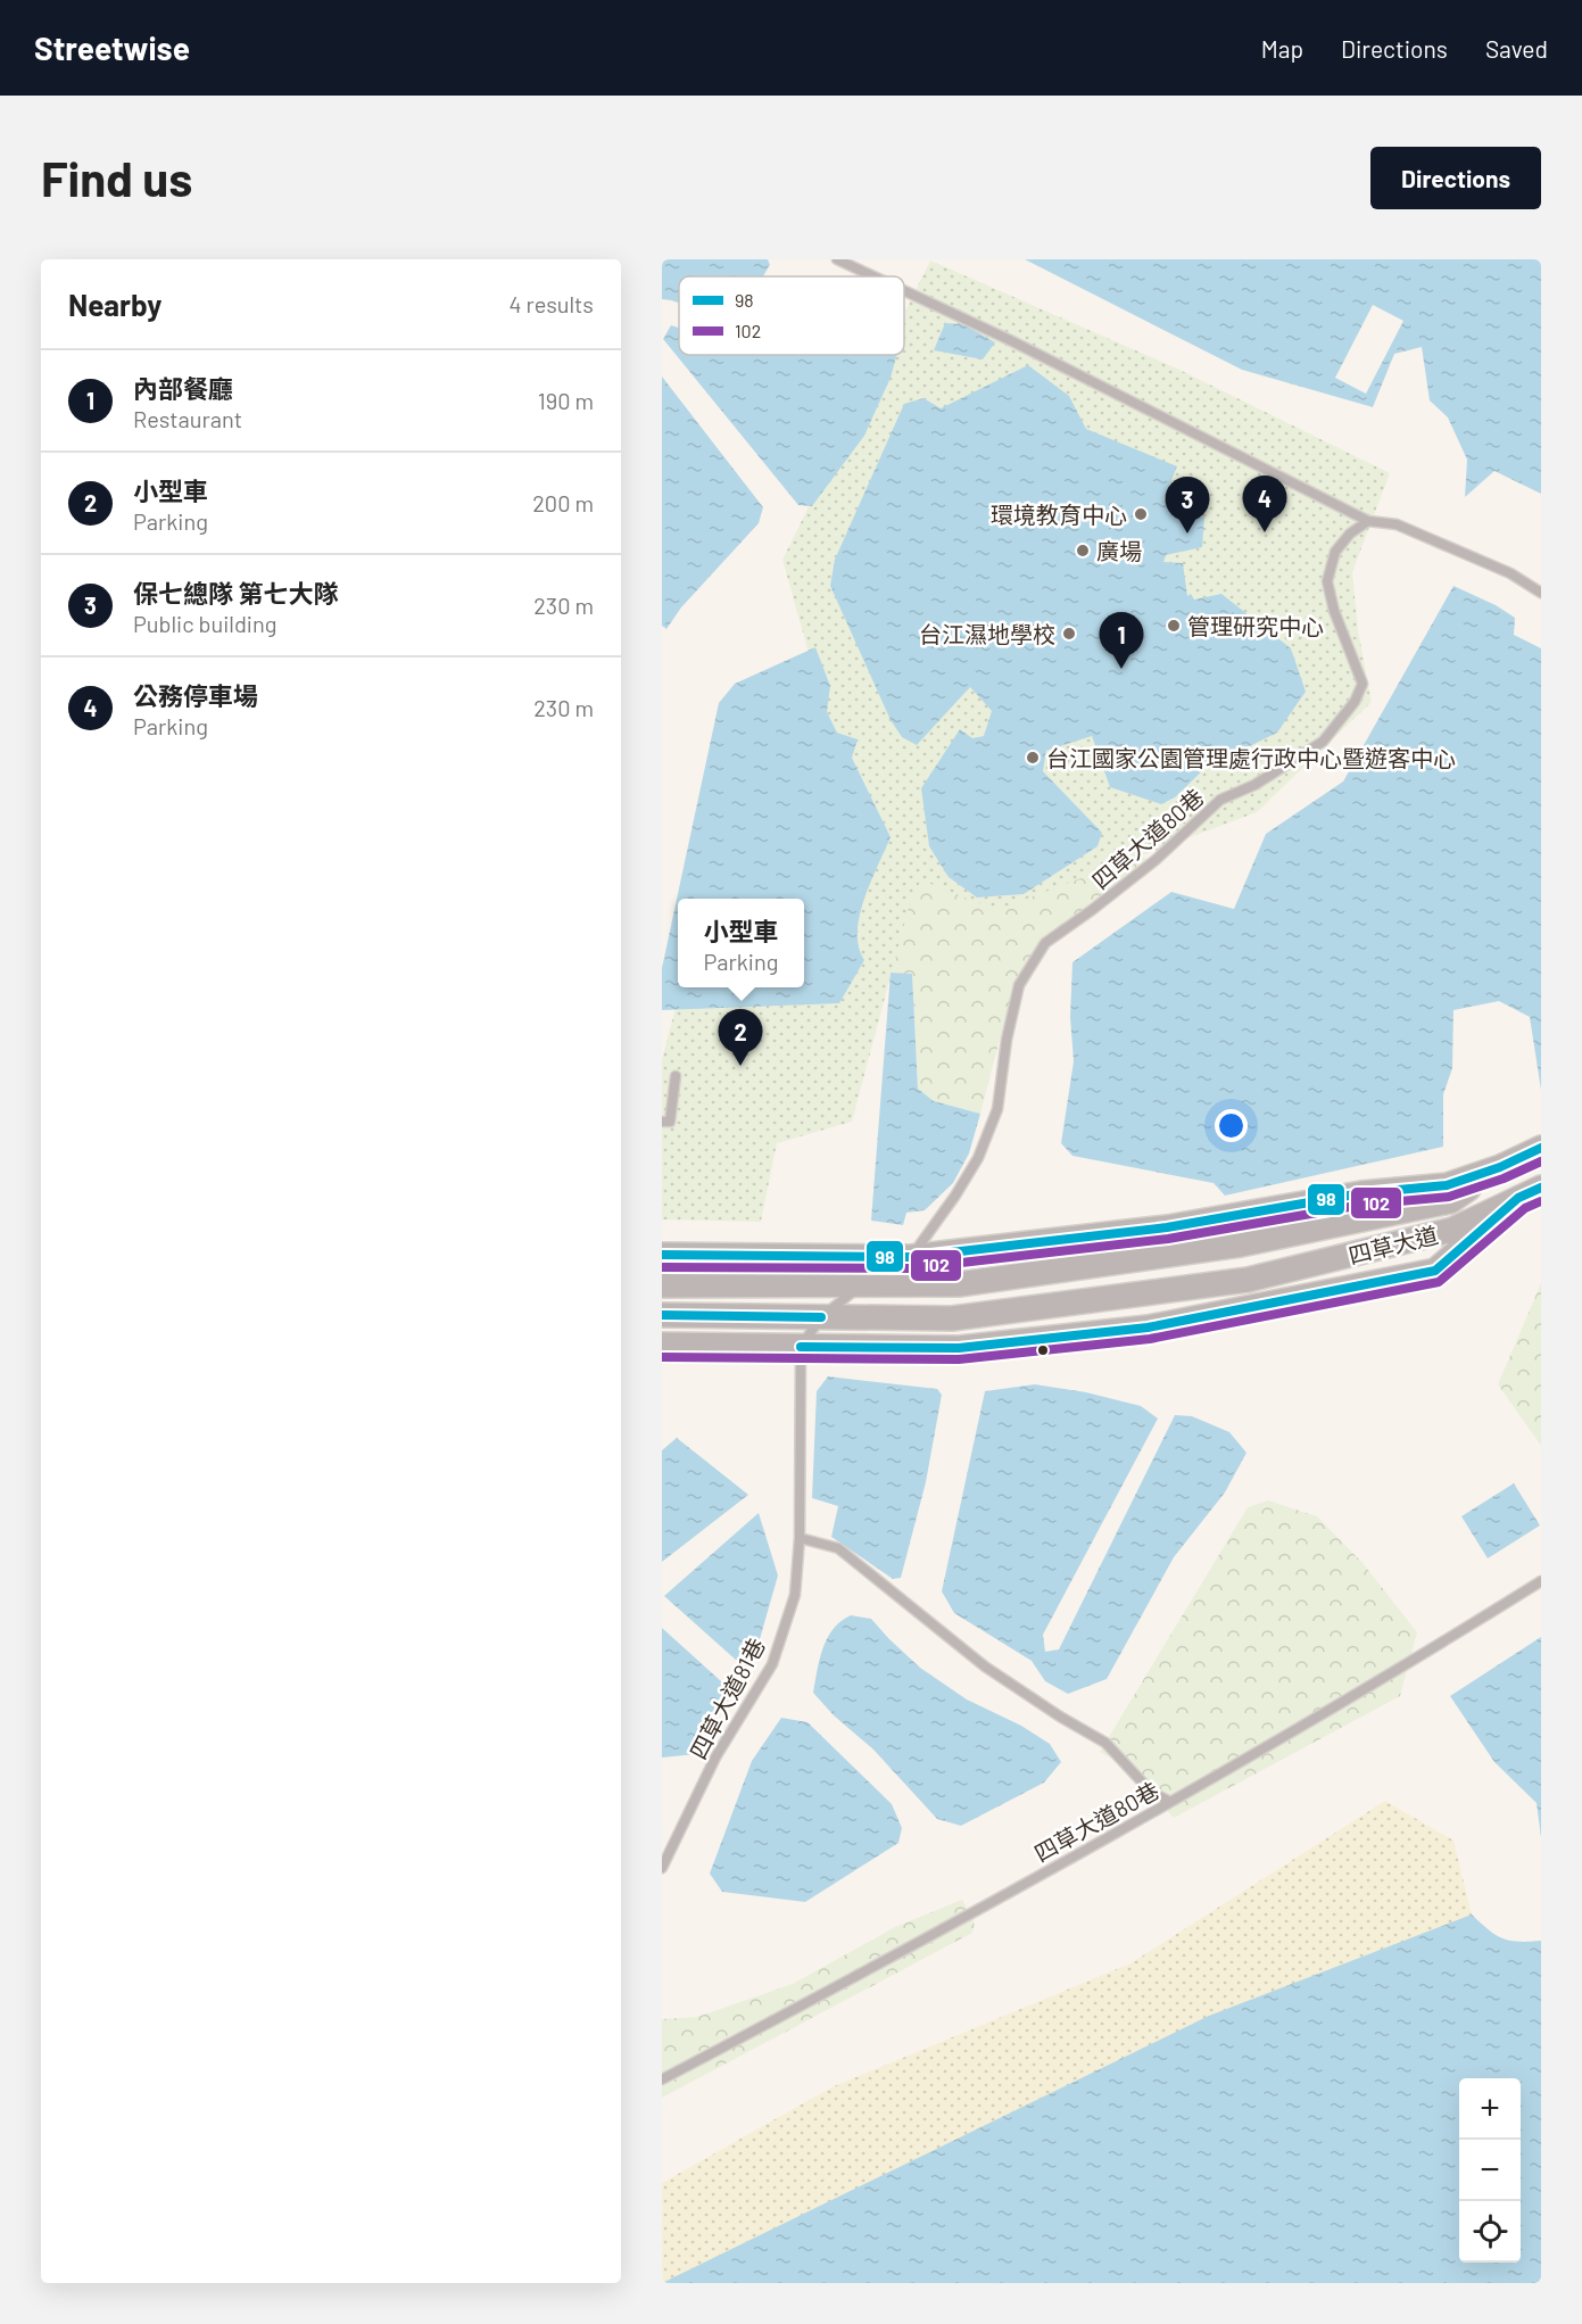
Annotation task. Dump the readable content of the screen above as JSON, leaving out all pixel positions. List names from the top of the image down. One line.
{"streets":{"street":["四草大道"],"lane":["四草大道80巷","四草大道81巷"]},"crossings":[["四草大道80巷","四草大道"],["四草大道80巷","四草大道81巷"],["四草大道","四草大道81巷"]],"places":["環境教育中心","廣場","管理研究中心","台江濕地學校","台江國家公園管理處行政中心暨遊客中心"],"lines":["transit line 98","transit line 102"],"legend":["98","102"],"page":{"header":"Streetwise","nav":["Map","Directions","Saved"],"buttons":"Directions","title":"Find us","heading":["Nearby","4 results"],"list":[{"mark":"1","name":"內部餐廳","note":"Restaurant","value":"190 m"},{"mark":"2","name":"小型車","note":"Parking","value":"200 m"},{"mark":"3","name":"保七總隊 第七大隊","note":"Public building","value":"230 m"},{"mark":"4","name":"公務停車場","note":"Parking","value":"230 m"}],"pins":["4","3","1","2"],"popup":["小型車","Parking"],"map_buttons":["+","−"]}}
